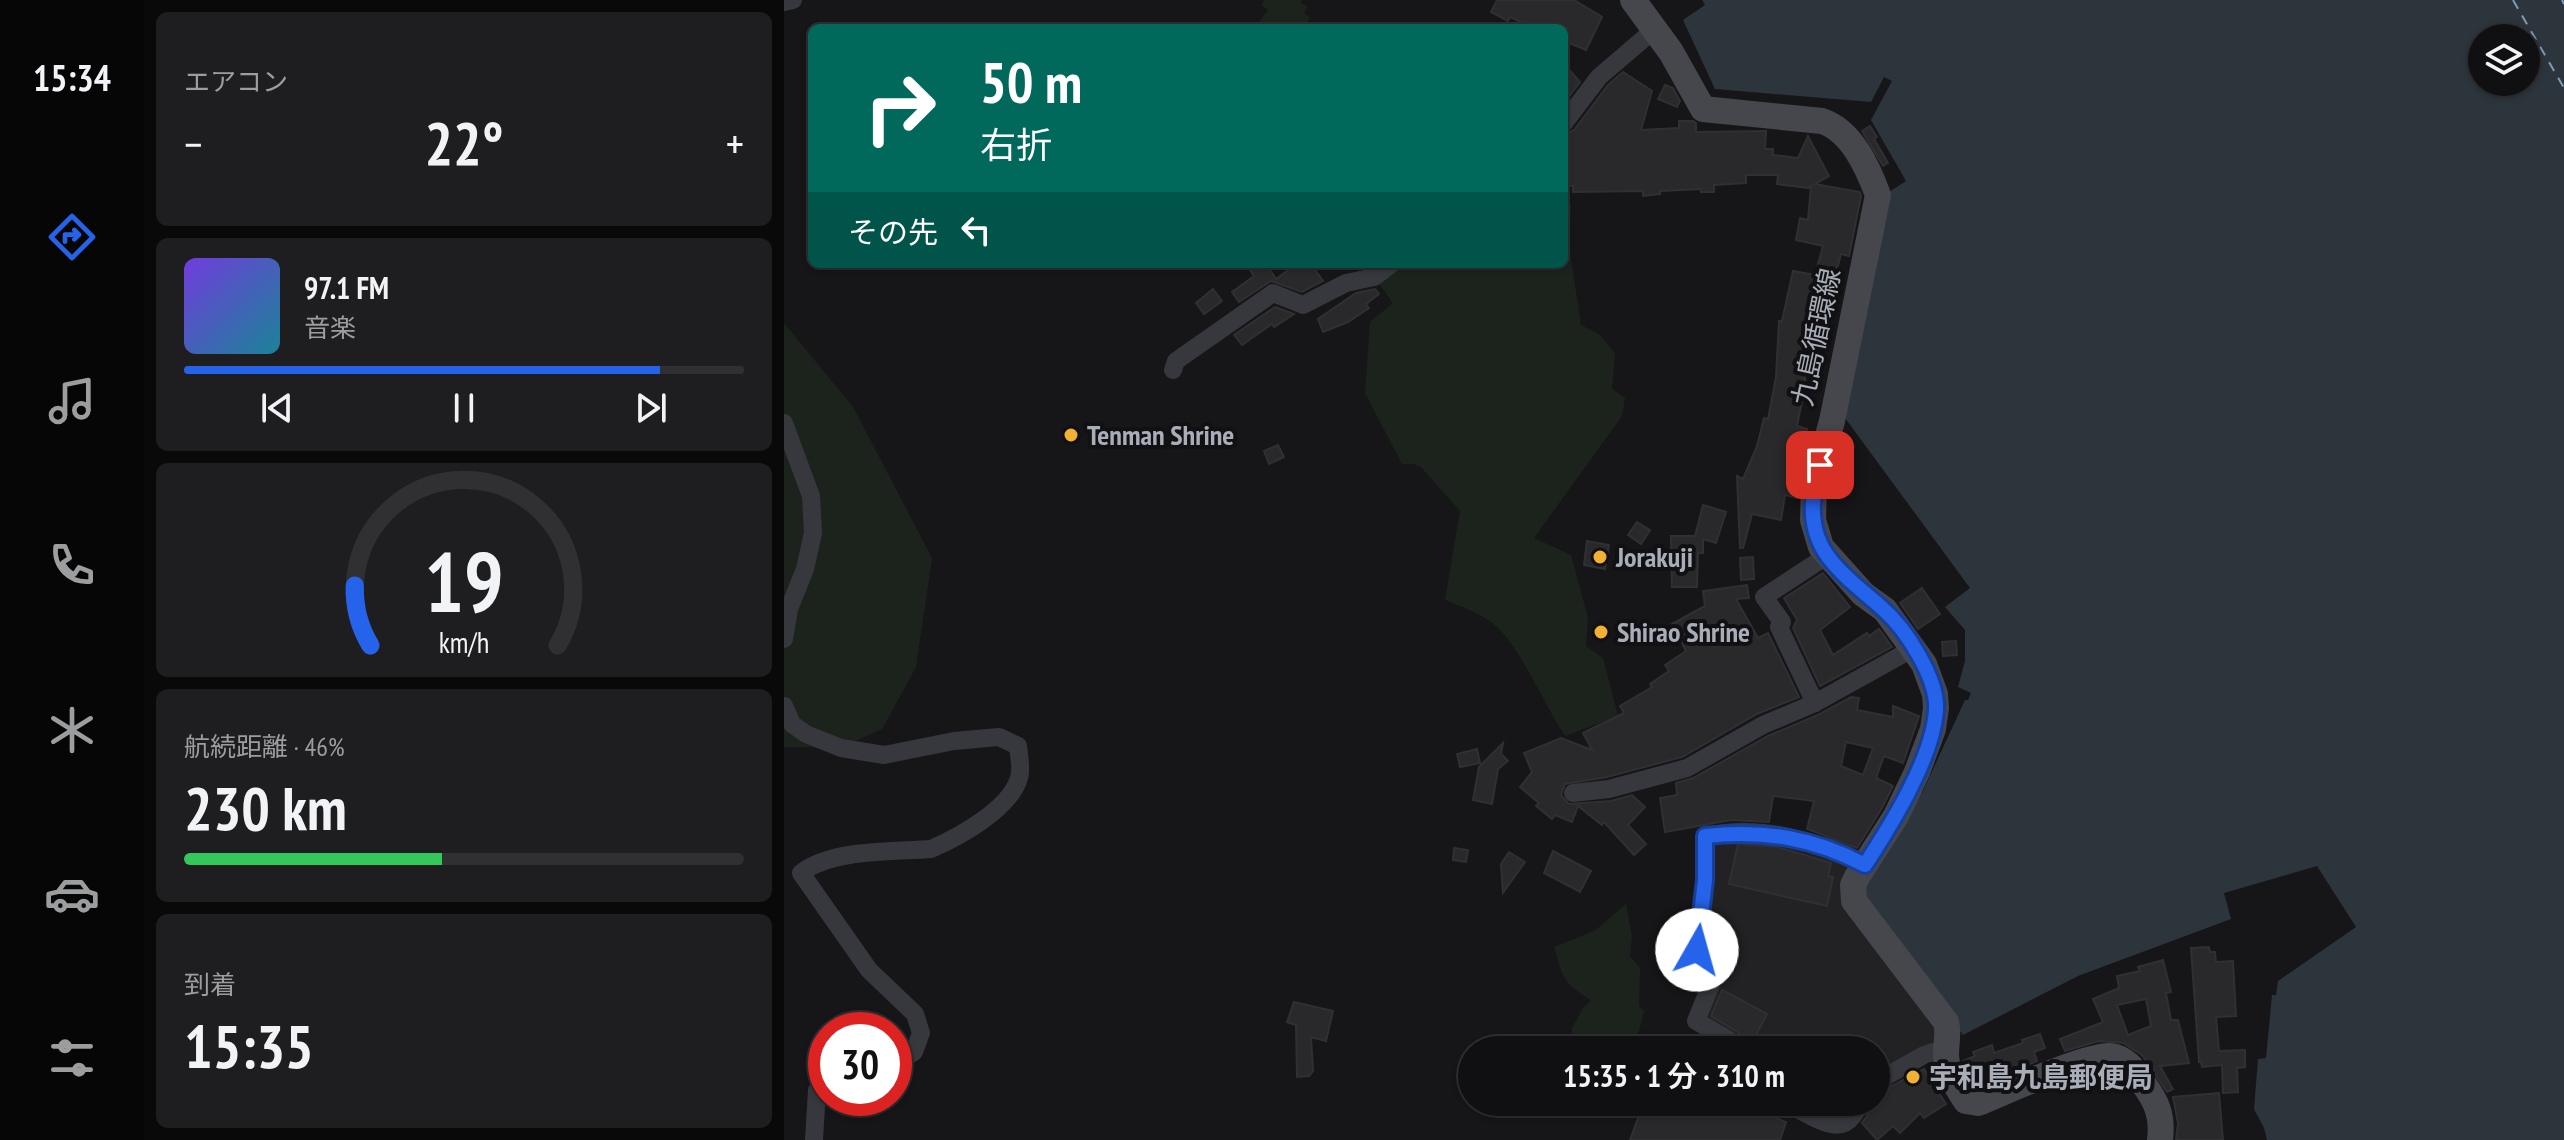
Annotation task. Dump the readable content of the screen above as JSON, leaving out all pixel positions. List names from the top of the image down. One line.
{"streets":{"main road":["九島循環線"]},"places":["Tenman Shrine","Jorakuji","Shirao Shrine","宇和島九島郵便局"],"page":{"tabs":"15:34","tile":["エアコン",["航続距離 · 46%","230 km"],["到着","15:35"]],"turn":["50 m","右折"],"heat":["−","22°","+"],"then":"その先","song":["97.1 FM","音楽"],"limit":"30","trip":"15:35 · 1 分 · 310 m","gauge":["19","km/h"]}}
